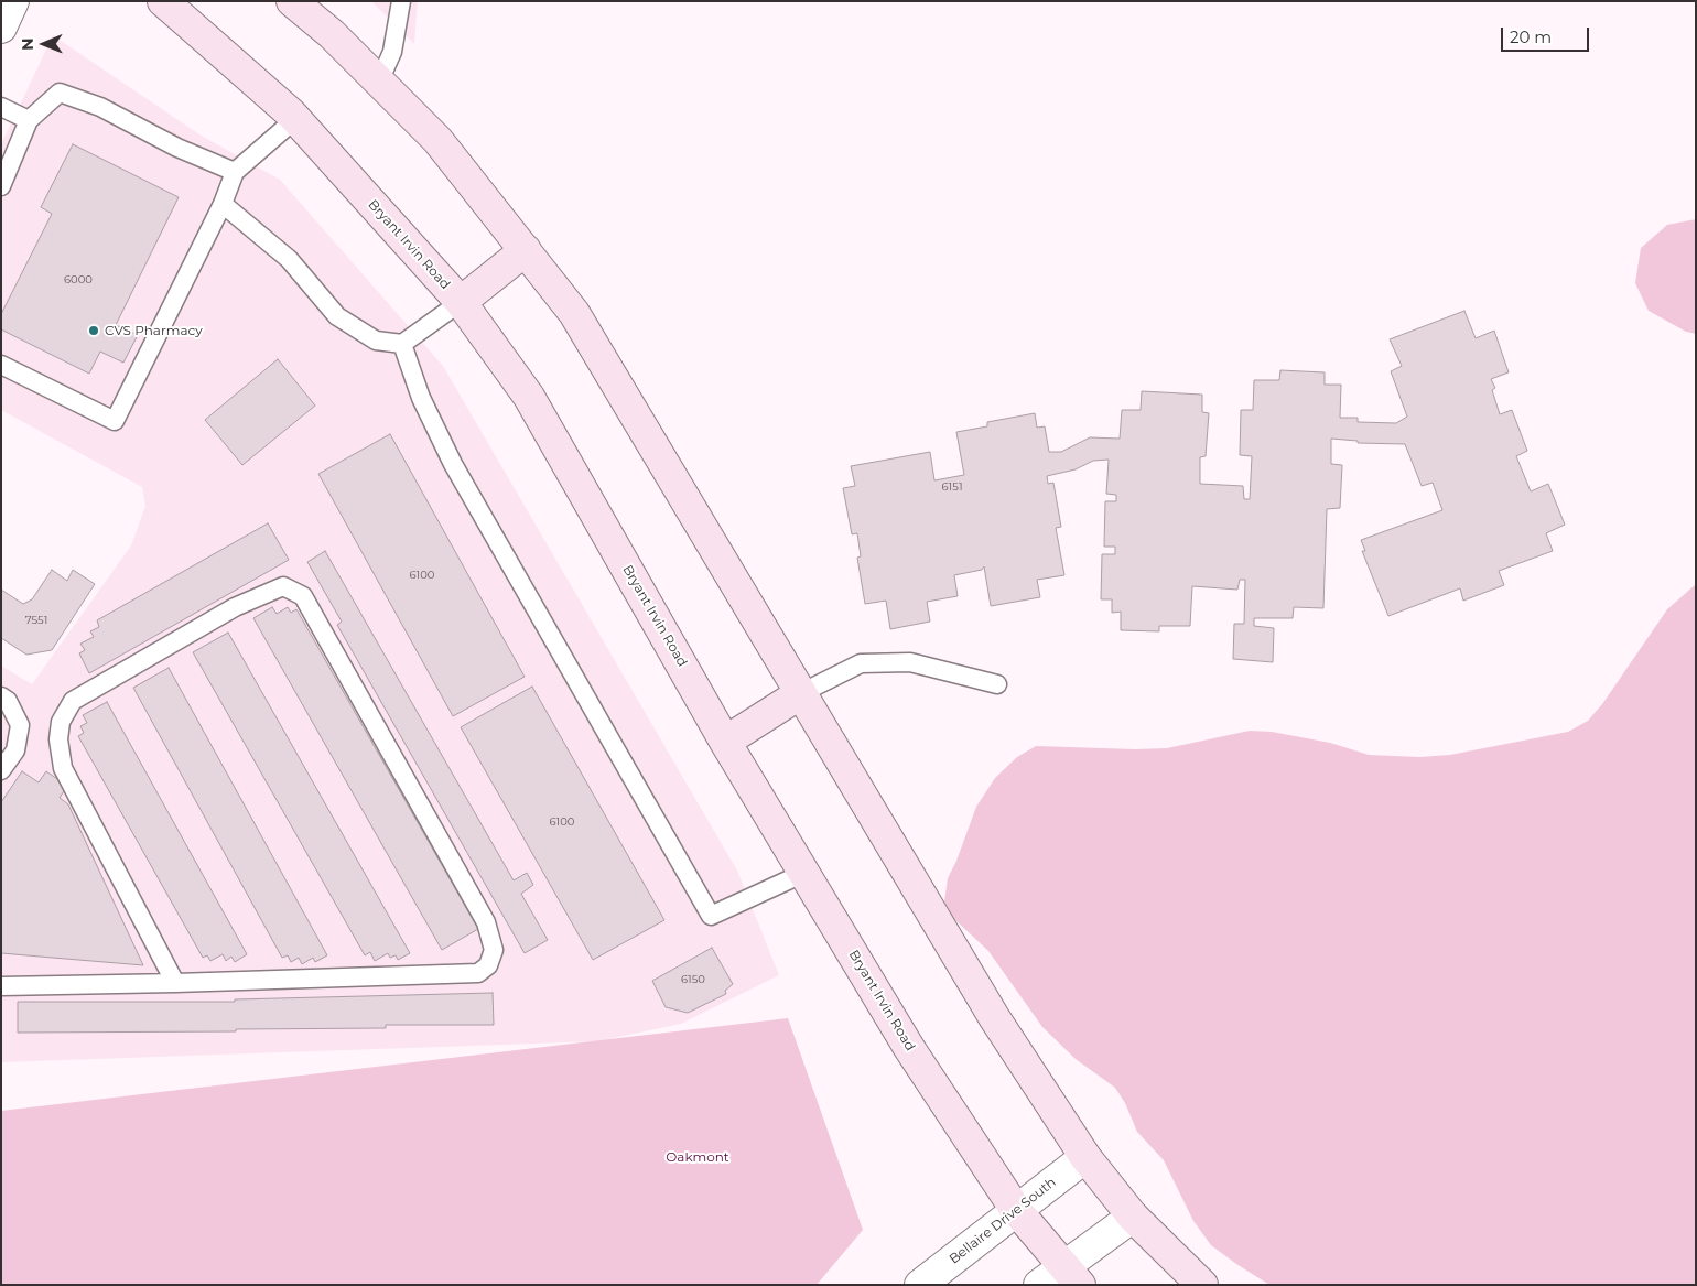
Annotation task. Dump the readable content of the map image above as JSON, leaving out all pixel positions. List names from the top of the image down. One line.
{"streets":{"main road":["Bryant Irvin Road"],"street":["Bellaire Drive South"]},"crossings":[["Bryant Irvin Road","Bellaire Drive South"]],"parks":["Oakmont"],"places":["CVS Pharmacy"],"house_numbers":["6000","6151","6100","7551","6100","6150"],"scale_bar":"20 m","north":"left"}
